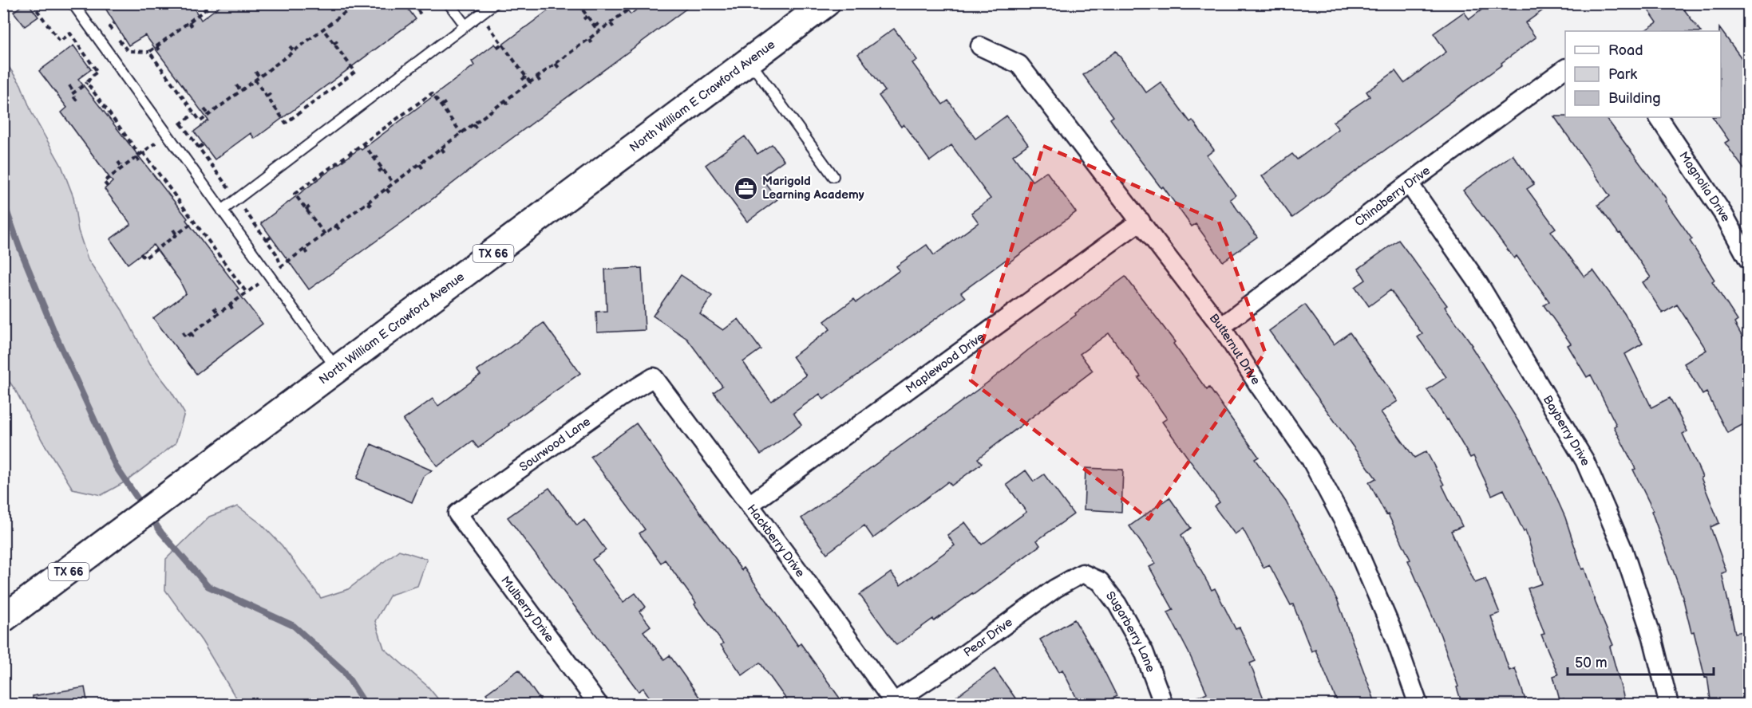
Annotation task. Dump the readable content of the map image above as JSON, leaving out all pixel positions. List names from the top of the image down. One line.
{"streets":{"main road":["North William E Crawford Avenue","TX 66"],"street":["Magnolia Drive","Chinaberry Drive","Butternut Drive","Maplewood Drive","Bayberry Drive","Sourwood Lane","Hackberry Drive","Mulberry Drive","Sugarberry Lane","Pear Drive"]},"crossings":[["Chinaberry Drive","Butternut Drive"],["Chinaberry Drive","Bayberry Drive"],["Butternut Drive","Maplewood Drive"],["Maplewood Drive","Hackberry Drive"],["Sourwood Lane","Hackberry Drive"],["Sourwood Lane","Mulberry Drive"],["Hackberry Drive","Pear Drive"],["Sugarberry Lane","Pear Drive"]],"places":{"office":["Marigold Learning Academy"]},"legend":["Road","Park","Building"],"scale_bar":"50 m"}
